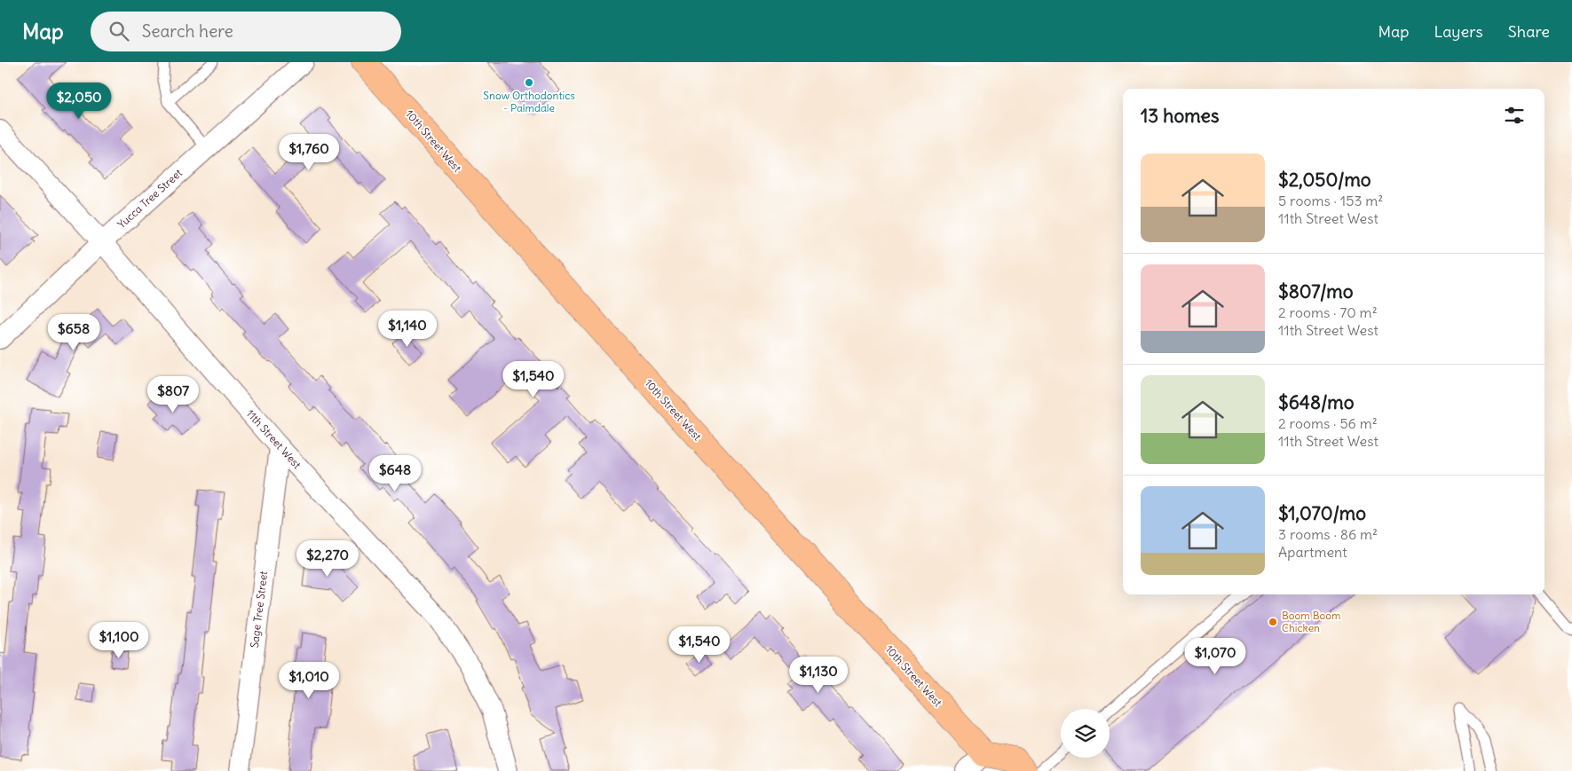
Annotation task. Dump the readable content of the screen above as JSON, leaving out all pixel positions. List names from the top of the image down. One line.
{"streets":{"main road":["10th Street West"],"street":["Yucca Tree Street","11th Street West","Sage Tree Street"]},"crossings":[["Yucca Tree Street","11th Street West"],["11th Street West","Sage Tree Street"]],"places":["Snow Orthodontics - Palmdale","Boom Boom Chicken"],"page":{"header":"Map","search":"Search here","nav":["Map","Layers","Share"],"price":["$2,050","$1,760","$1,140","$658","$1,540","$807","$648","$2,270","$1,100","$1,540","$1,070","$1,130","$1,010"],"heading":"13 homes","list":[{"name":"$2,050/mo","note":"5 rooms · 153 m² · 11th Street West"},{"name":"$807/mo","note":"2 rooms · 70 m² · 11th Street West"},{"name":"$648/mo","note":"2 rooms · 56 m² · 11th Street West"},{"name":"$1,070/mo","note":"3 rooms · 86 m² · Apartment"}]}}
